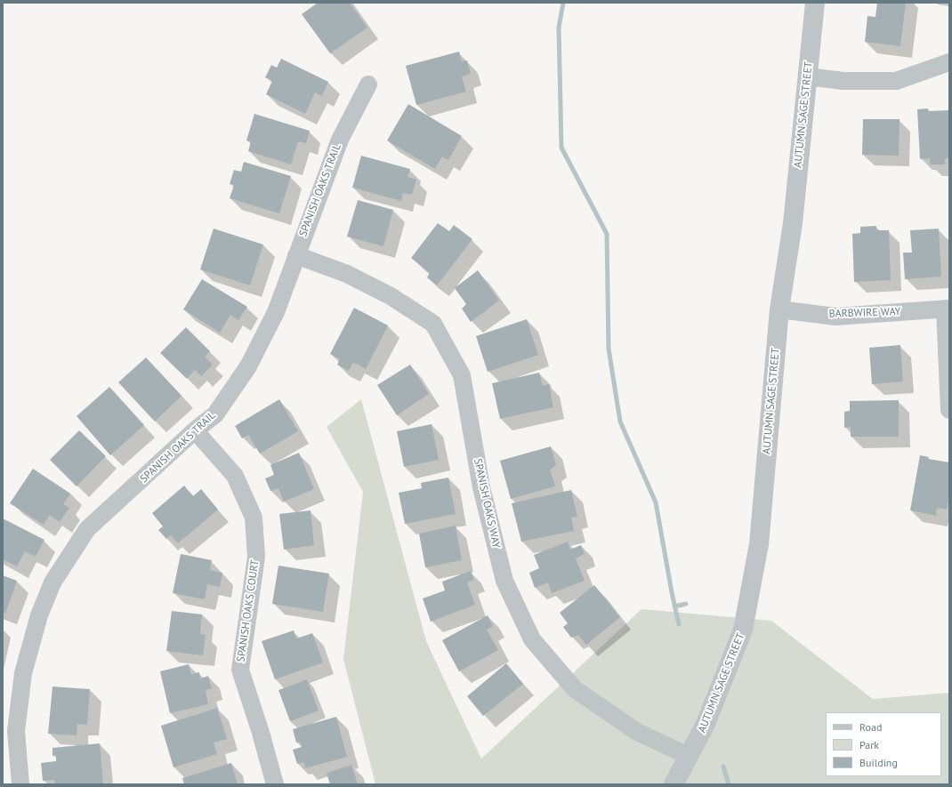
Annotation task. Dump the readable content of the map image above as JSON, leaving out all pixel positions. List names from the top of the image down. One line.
{"streets":{"street":["AUTUMN SAGE STREET","SPANISH OAKS TRAIL","BARBWIRE WAY","SPANISH OAKS WAY","SPANISH OAKS COURT"]},"crossings":[["AUTUMN SAGE STREET","BARBWIRE WAY"],["AUTUMN SAGE STREET","SPANISH OAKS WAY"],["SPANISH OAKS TRAIL","SPANISH OAKS WAY"],["SPANISH OAKS TRAIL","SPANISH OAKS COURT"]],"legend":["Road","Park","Building"]}
